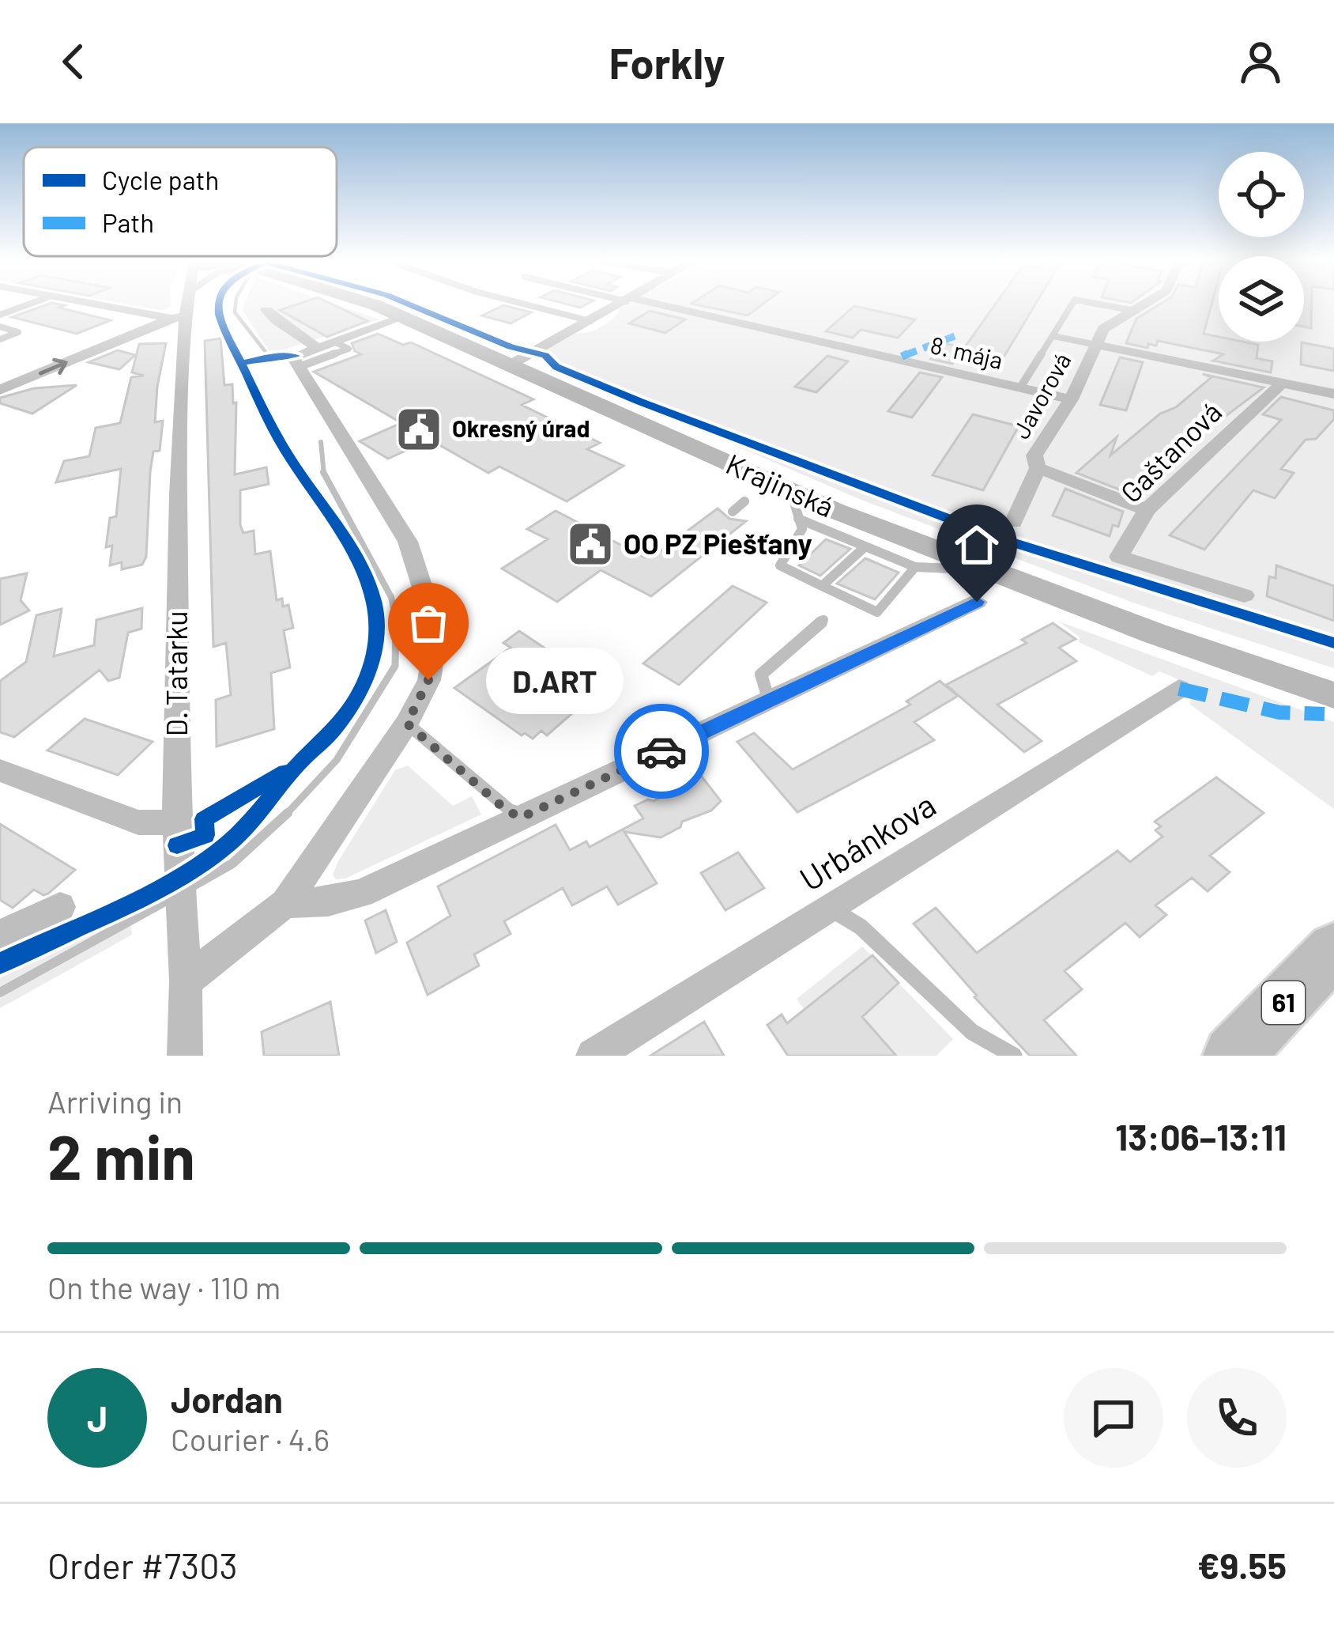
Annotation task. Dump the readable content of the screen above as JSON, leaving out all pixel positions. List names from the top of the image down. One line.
{"streets":{"main road":["Krajinská","61"],"street":["8. mája","Javorová","Gaštanová","D. Tatarku","Urbánkova"]},"crossings":[["8. mája","Javorová"],["Javorová","Gaštanová"]],"places":{"public building":["Okresný úrad","OO PZ Piešťany"],"other":["D.ART"]},"legend":["Cycle path","Path"],"page":{"header":"Forkly","bubble":"D.ART","heading":["2 min","Arriving in","13:06–13:11"],"panel":["Jordan","Courier · 4.6","Order #7303","€9.55"],"bar":"On the way · 110 m","round":"J"}}
